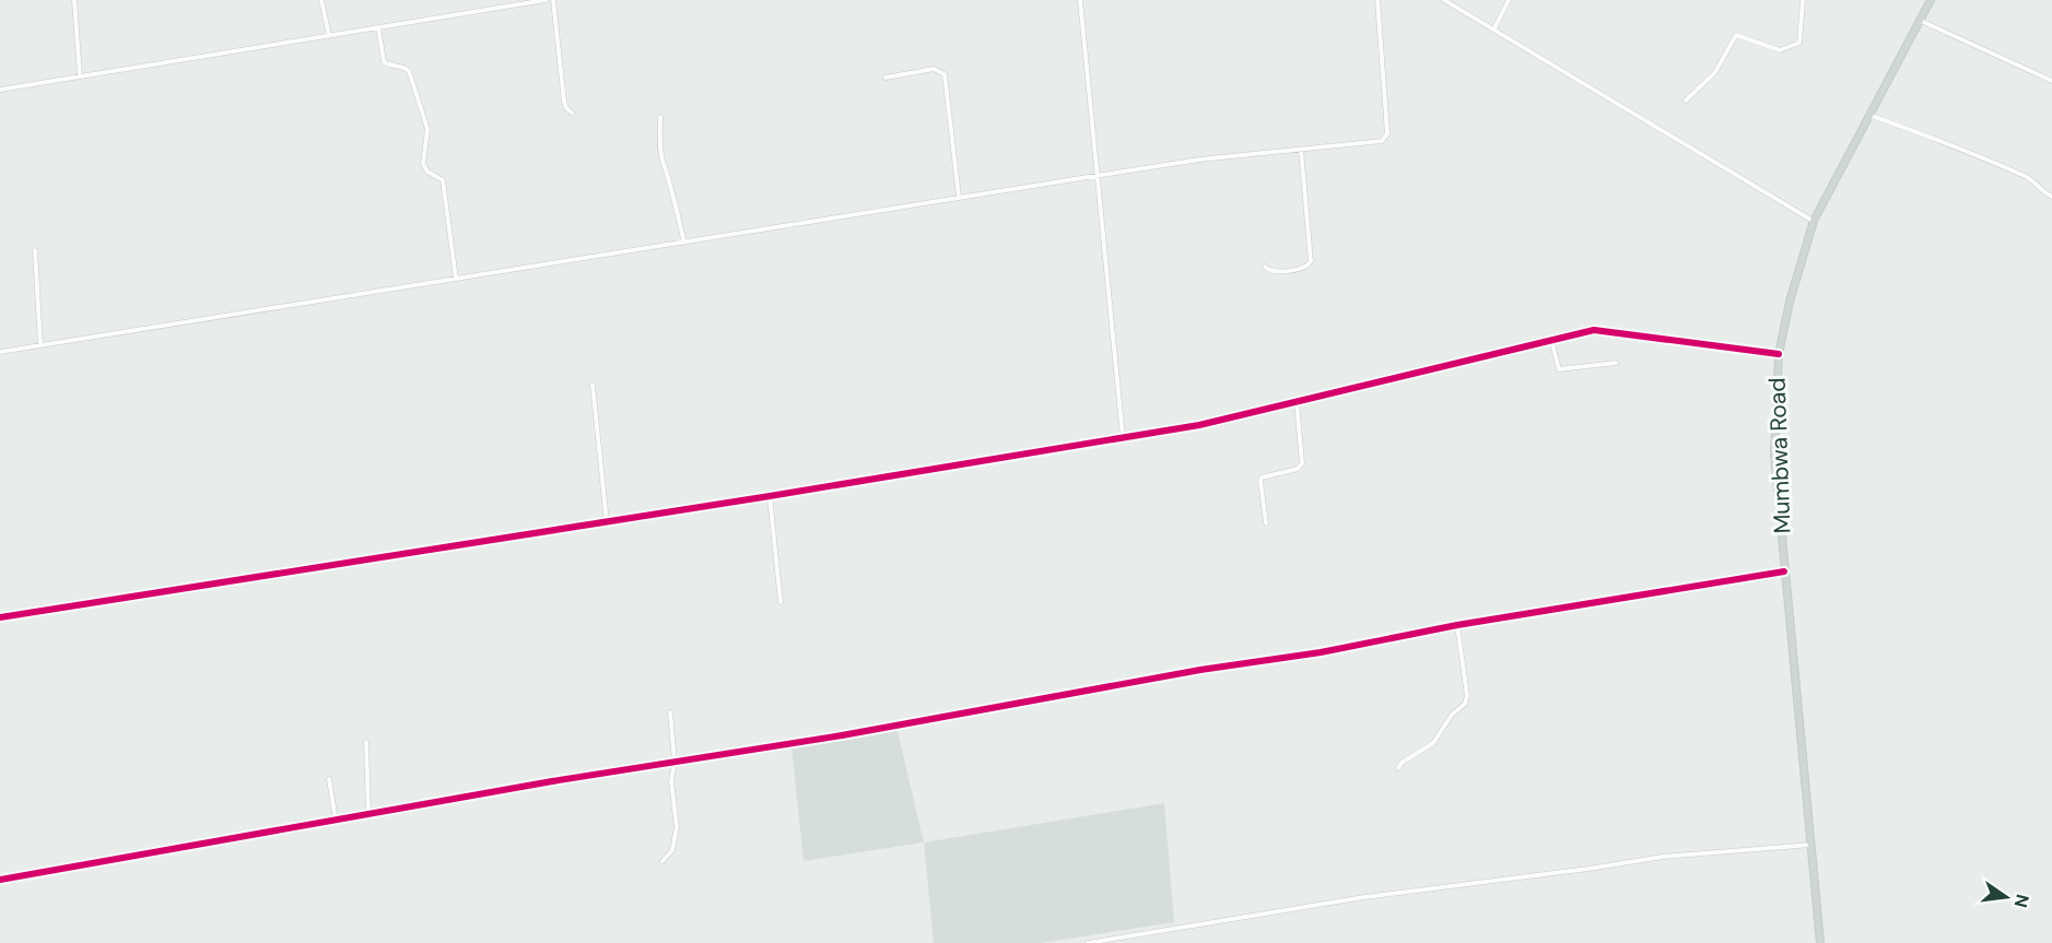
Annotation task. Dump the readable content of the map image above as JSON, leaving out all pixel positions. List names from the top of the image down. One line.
{"streets":{"main road":["Mumbwa Road"]},"north":"right"}
